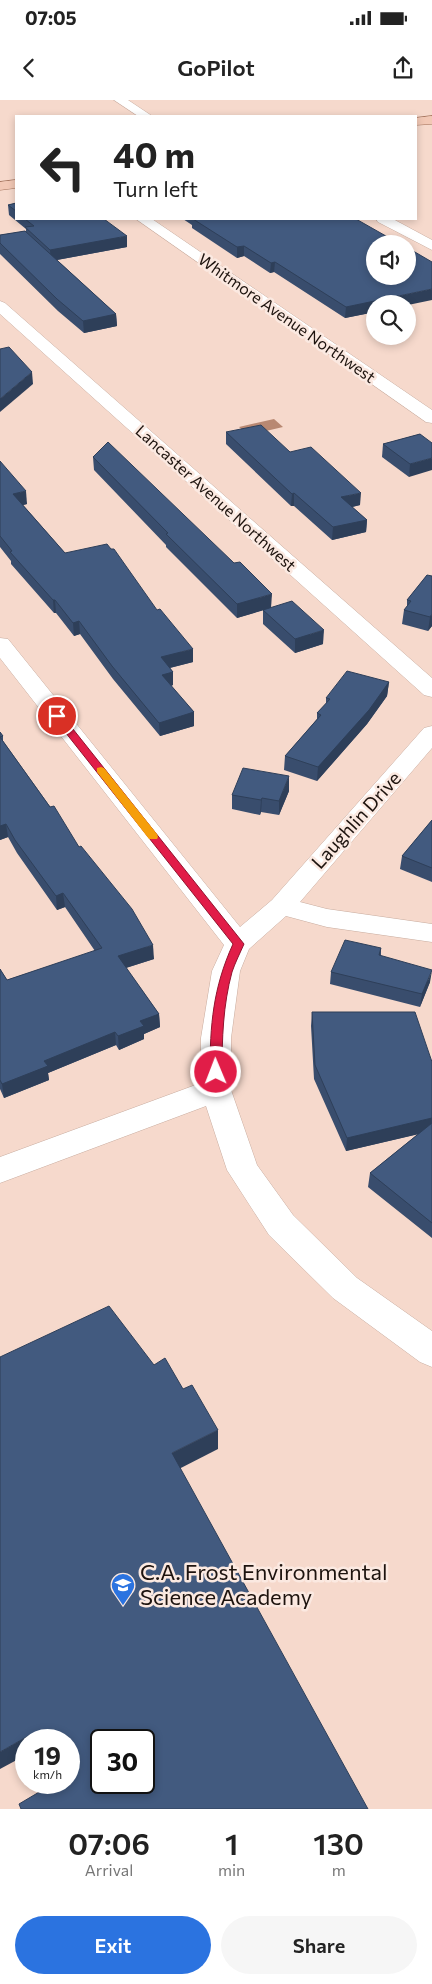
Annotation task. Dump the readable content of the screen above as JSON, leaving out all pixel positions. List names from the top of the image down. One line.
{"streets":{"street":["Whitmore Avenue Northwest","Lancaster Avenue Northwest","Laughlin Drive"]},"places":{"school or university":["C.A. Frost Environmental Science Academy"]},"page":{"status":"07:05","header":"GoPilot","turn":["40 m","Turn left"],"speed":"19 km/h","limit":"30","eta":["07:06","Arrival","1","min","130","m"],"buttons":["Exit","Share"]}}
